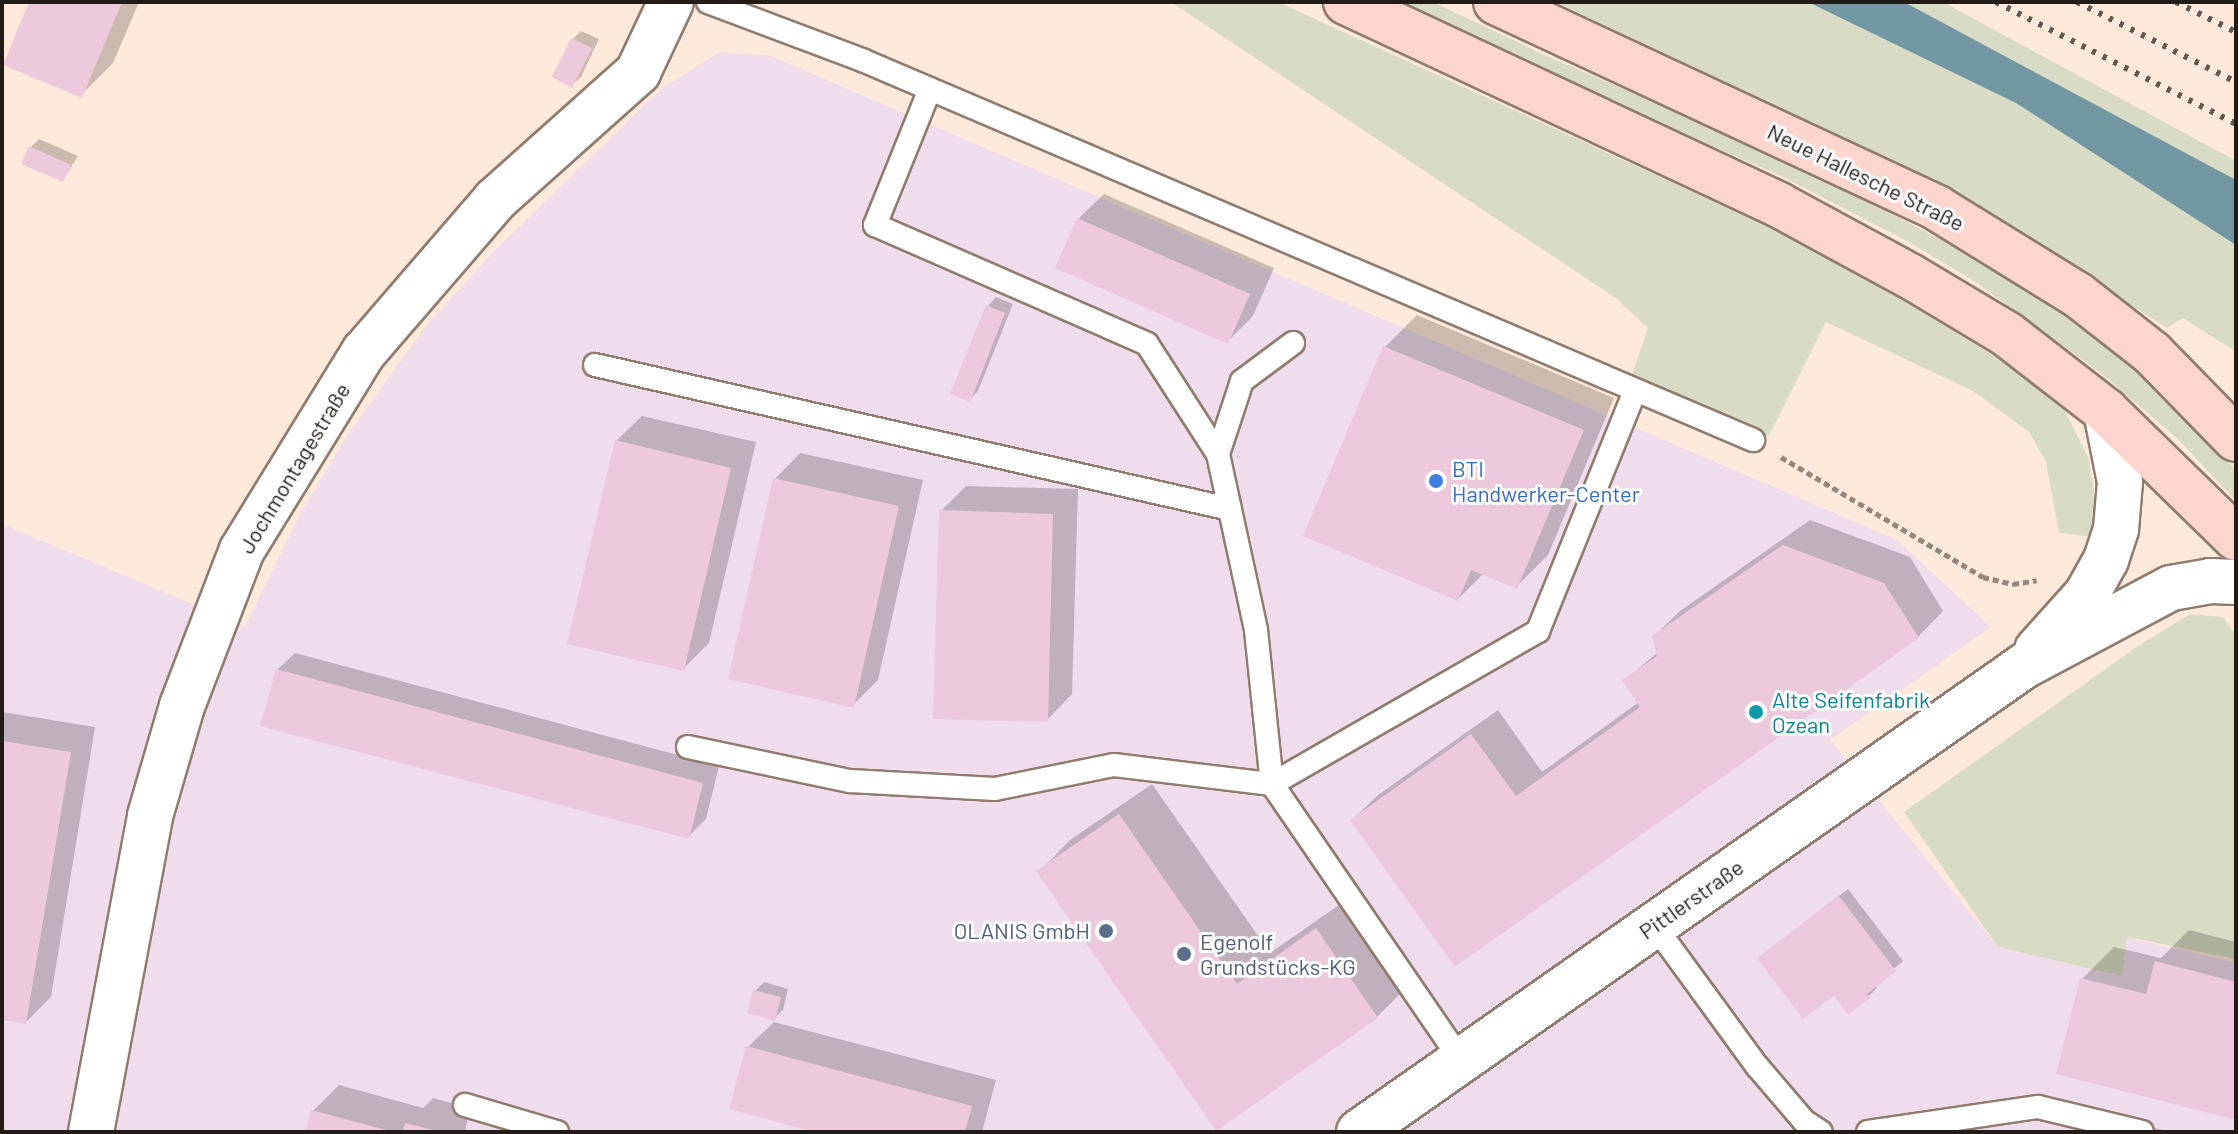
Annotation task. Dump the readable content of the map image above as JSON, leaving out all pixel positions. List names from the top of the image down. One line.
{"streets":{"main road":["Neue Hallesche Straße"],"street":["Jochmontagestraße","Pittlerstraße"]},"places":["BTI Handwerker-Center","Alte Seifenfabrik Ozean","OLANIS GmbH","Egenolf Grundstücks-KG"]}
